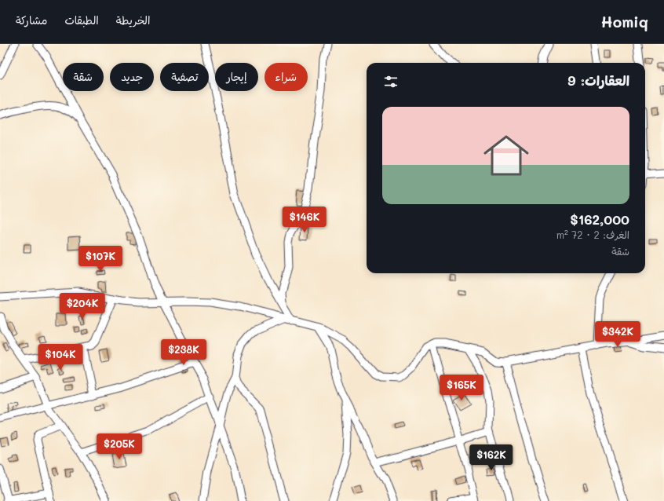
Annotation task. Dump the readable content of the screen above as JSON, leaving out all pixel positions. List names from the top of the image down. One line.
{"page":{"header":"Homiq","nav":["الخريطة","الطبقات","مشاركة"],"chip":["شراء","إيجار","تصفية","جديد","شقة"],"heading":"العقارات: 9","list":[{"name":"$162,000","note":"الغرف: 2 · 72 m² · شقة"}],"price":["$146K","$107K","$204K","$342K","$238K","$104K","$165K","$205K","$162K"]}}
